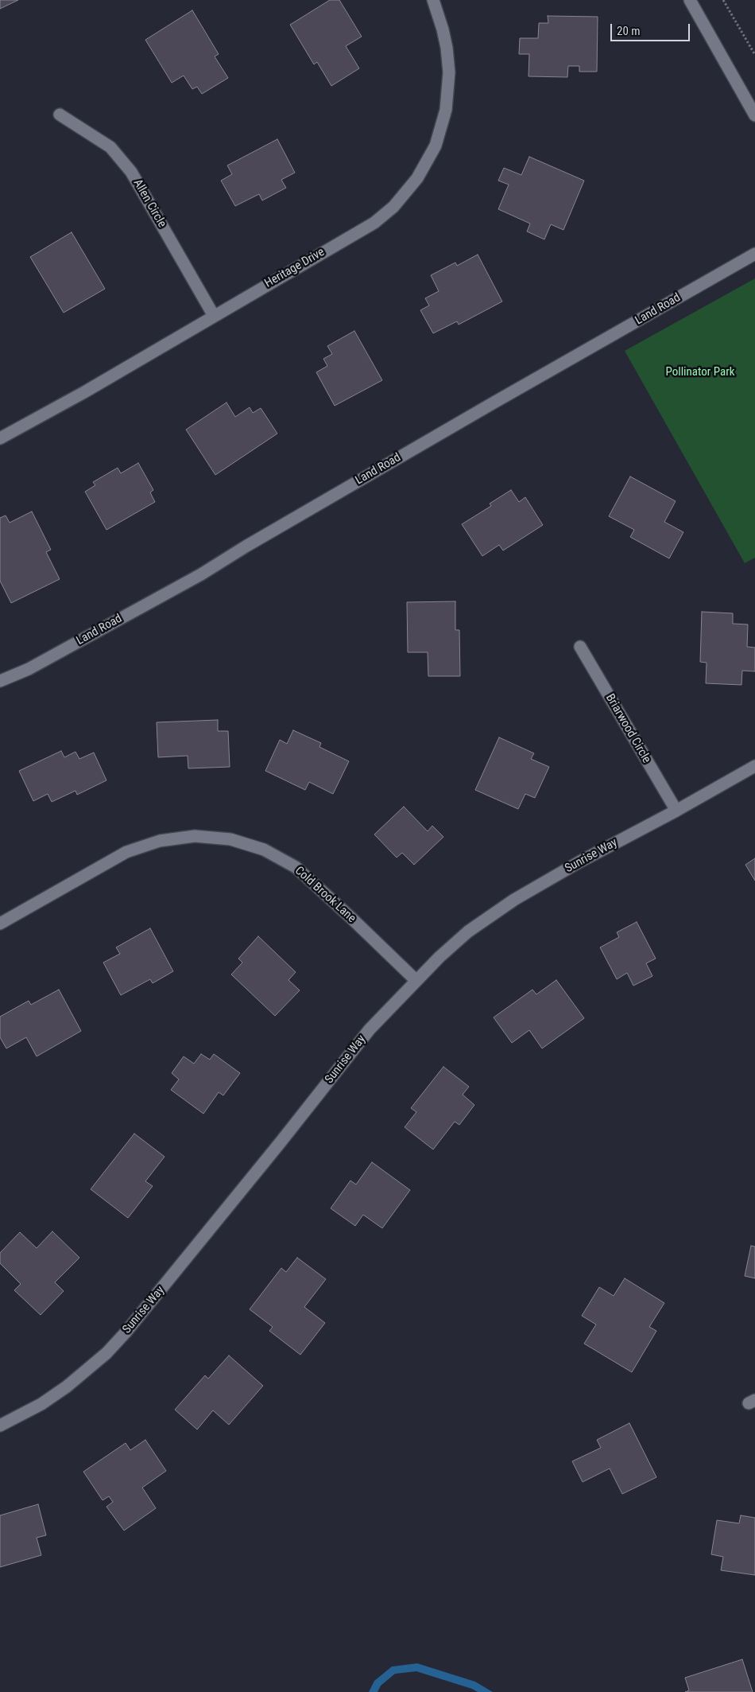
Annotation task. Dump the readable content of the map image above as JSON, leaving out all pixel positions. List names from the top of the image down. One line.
{"streets":{"street":["Allen Circle","Heritage Drive","Land Road","Briarwood Circle","Sunrise Way","Cold Brook Lane"]},"crossings":[["Allen Circle","Heritage Drive"],["Briarwood Circle","Sunrise Way"],["Sunrise Way","Cold Brook Lane"]],"parks":["Pollinator Park"],"scale_bar":"20 m"}
